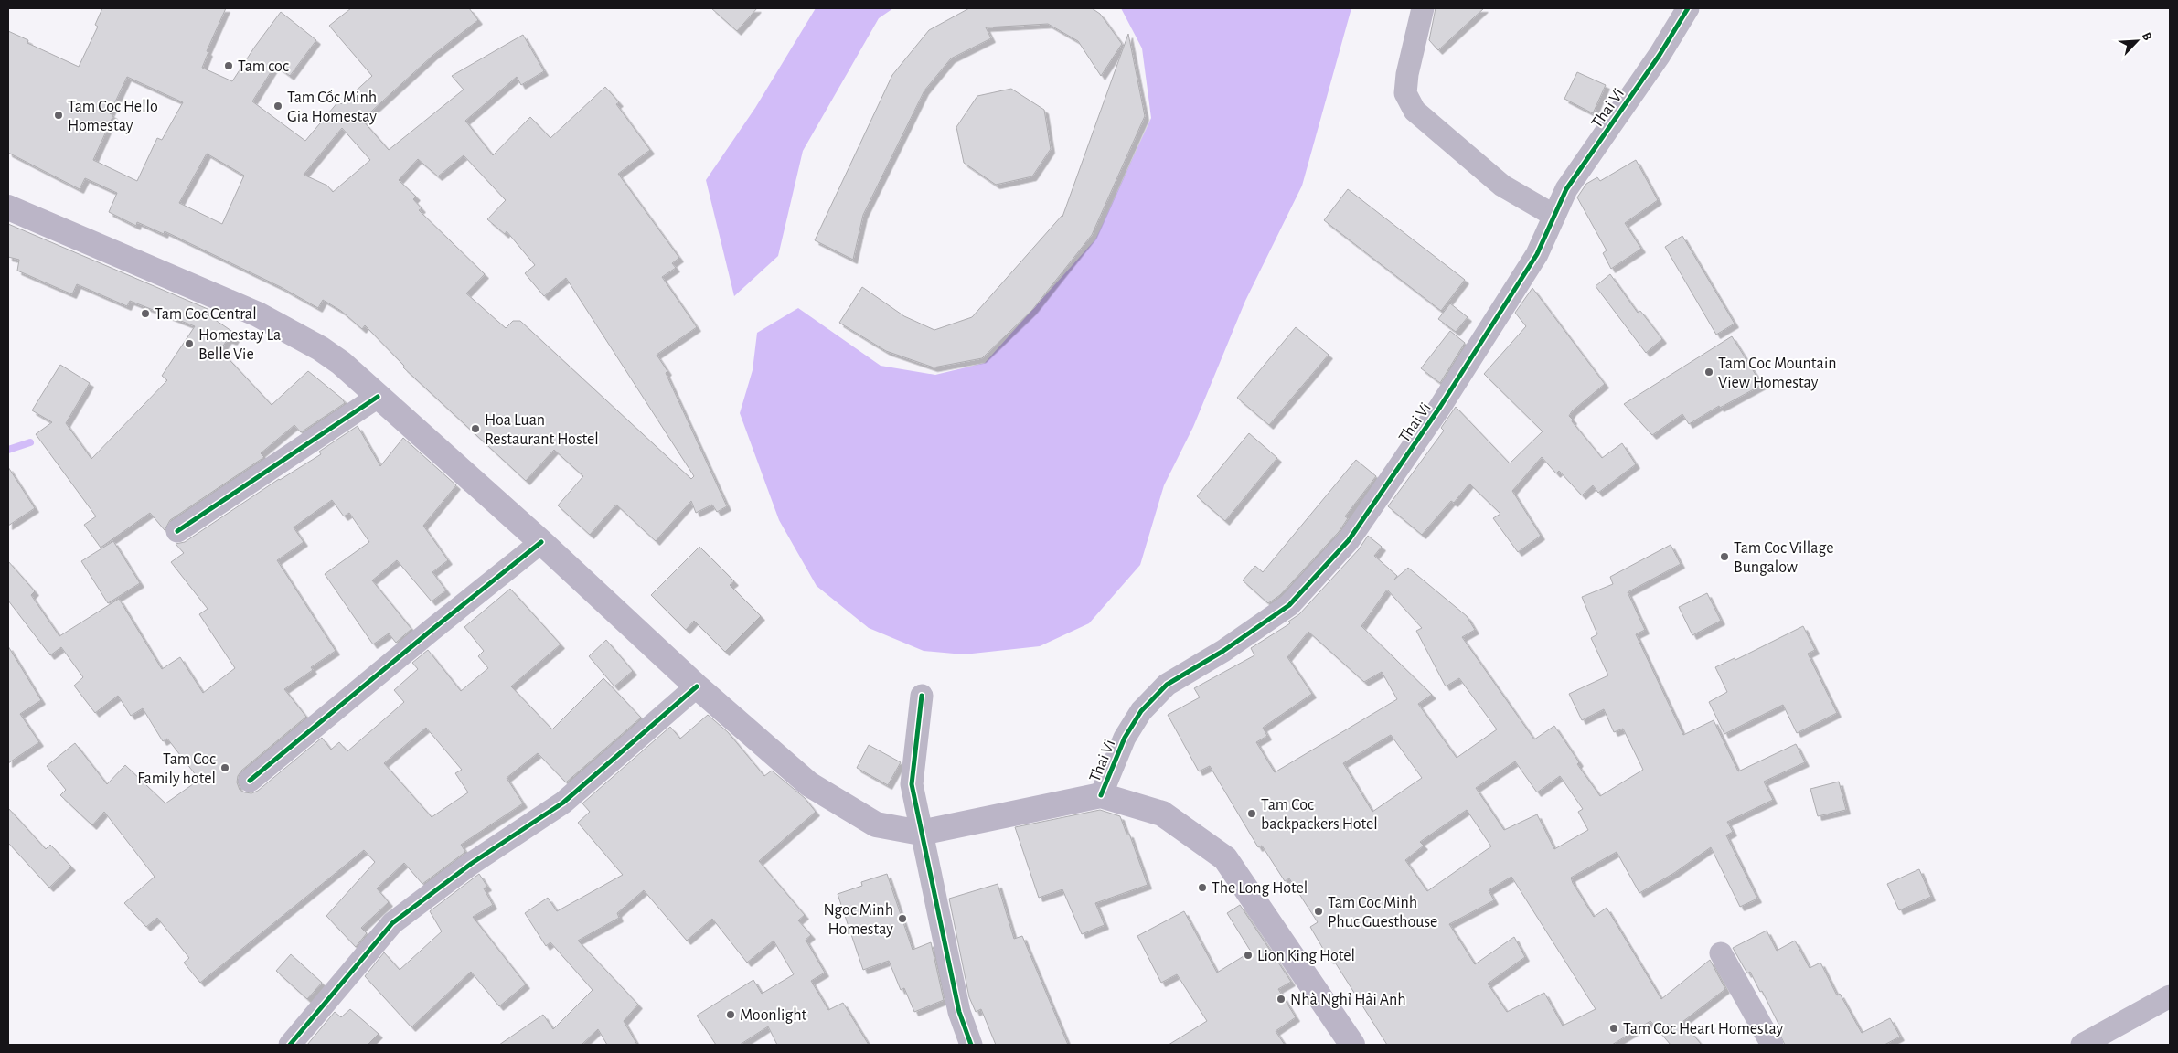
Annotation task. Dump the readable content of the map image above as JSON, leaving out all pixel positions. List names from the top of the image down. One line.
{"streets":{"street":["Thai Vi"]},"places":["Tam coc","Tam Cốc Minh Gia Homestay","Tam Coc Hello Homestay","Tam Coc Central","Homestay La Belle Vie","Tam Coc Mountain View Homestay","Hoa Luan Restaurant Hostel","Tam Coc Village Bungalow","Tam Coc Family hotel","Tam Coc backpackers Hotel","The Long Hotel","Tam Coc Minh Phuc Guesthouse","Ngoc Minh Homestay","Lion King Hotel","Nhà Nghỉ Hải Anh","Moonlight","Tam Coc Heart Homestay"],"north":"top right"}
